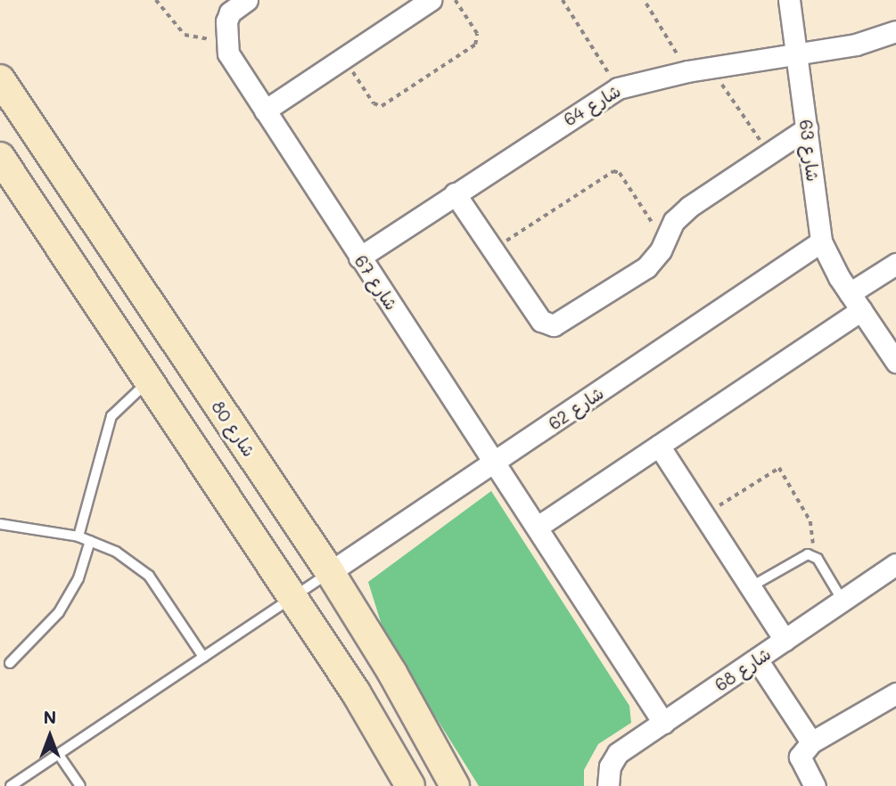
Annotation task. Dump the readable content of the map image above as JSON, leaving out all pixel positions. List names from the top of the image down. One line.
{"streets":{"street":["شارع 64","شارع 63","شارع 67","شارع 62","شارع 80","شارع 68"]},"crossings":[["شارع 64","شارع 63"],["شارع 64","شارع 67"],["شارع 63","شارع 62"],["شارع 67","شارع 62"],["شارع 67","شارع 68"],["شارع 62","شارع 80"]],"north":"top"}
